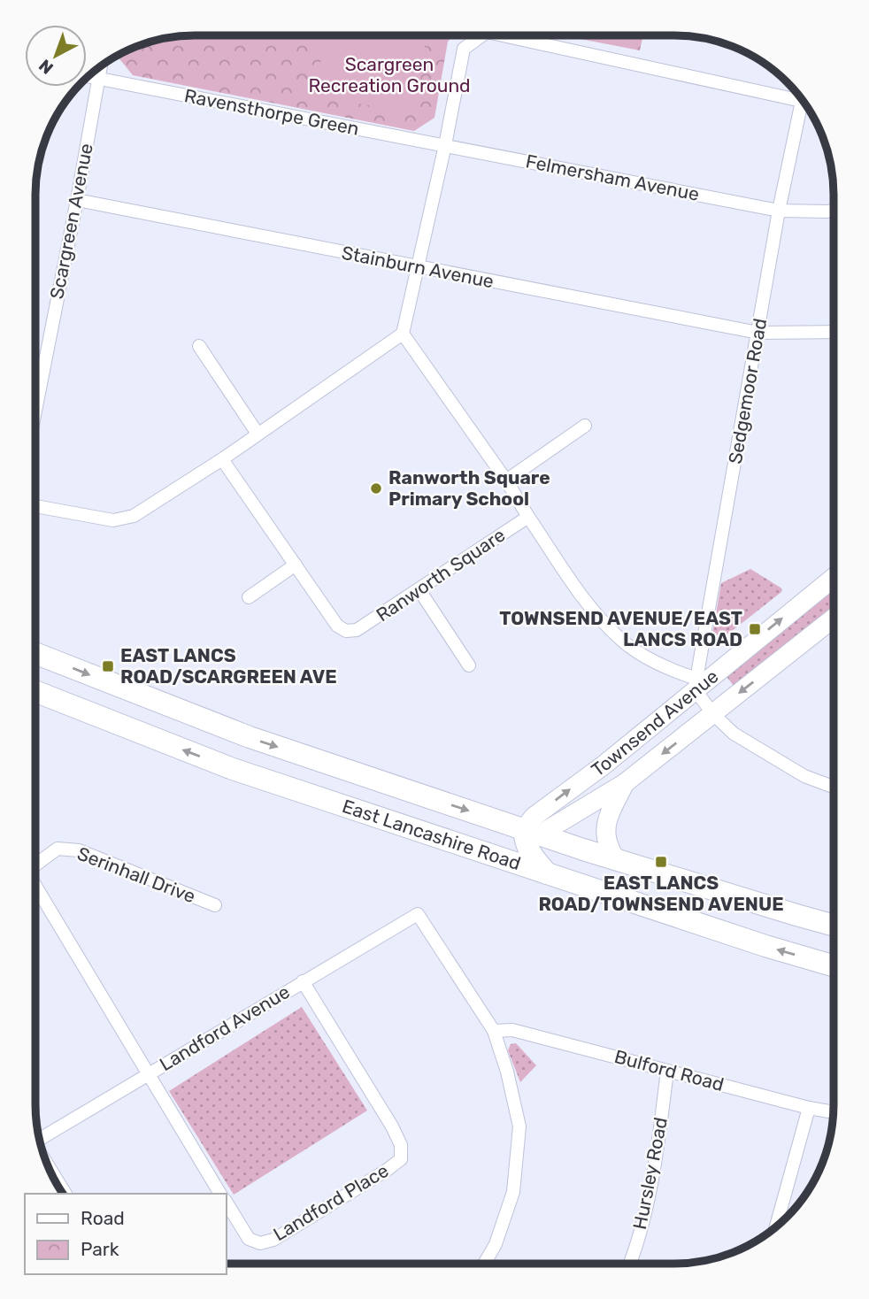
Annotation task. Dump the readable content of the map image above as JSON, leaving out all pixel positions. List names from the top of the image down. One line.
{"streets":{"highway":["East Lancashire Road"],"main road":["Townsend Avenue"],"street":["Ravensthorpe Green","Felmersham Avenue","Scargreen Avenue","Stainburn Avenue","Sedgemoor Road","Ranworth Square","Serinhall Drive","Landford Avenue","Bulford Road","Hursley Road","Landford Place"]},"crossings":[["Ravensthorpe Green","Felmersham Avenue"],["Ravensthorpe Green","Scargreen Avenue"],["Felmersham Avenue","Sedgemoor Road"],["Scargreen Avenue","Stainburn Avenue"],["Stainburn Avenue","Sedgemoor Road"],["Sedgemoor Road","Townsend Avenue"],["Townsend Avenue","East Lancashire Road"],["Landford Avenue","Bulford Road"],["Landford Avenue","Landford Place"],["Bulford Road","Hursley Road"]],"parks":["Scargreen Recreation Ground"],"places":{"other":["Ranworth Square Primary School"],"transit":["TOWNSEND AVENUE/EAST LANCS ROAD","EAST LANCS ROAD/SCARGREEN AVE","EAST LANCS ROAD/TOWNSEND AVENUE"]},"legend":["Road","Park"],"north":"bottom left"}
